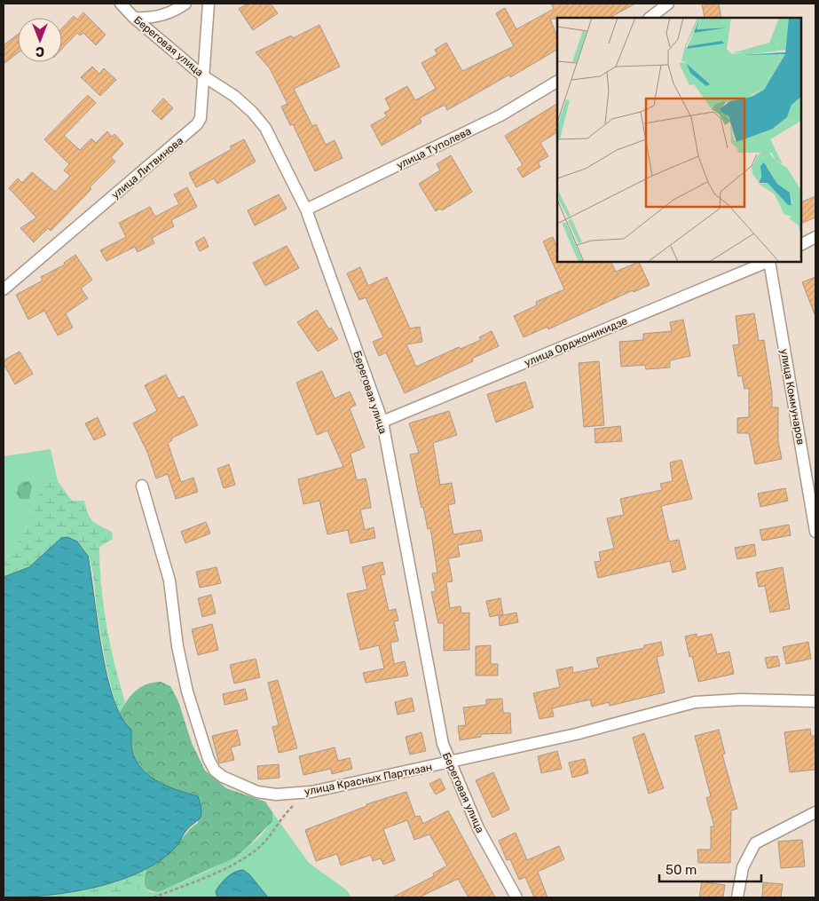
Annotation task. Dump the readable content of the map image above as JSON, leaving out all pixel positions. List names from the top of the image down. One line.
{"streets":{"street":["Береговая улица","улица Туполева","улица Литвинова","улица Орджоникидзе","улица Коммунаров","улица Красных Партизан"]},"crossings":[["Береговая улица","улица Туполева"],["Береговая улица","улица Литвинова"],["Береговая улица","улица Орджоникидзе"],["Береговая улица","улица Красных Партизан"]],"scale_bar":"50 m","north":"bottom"}
